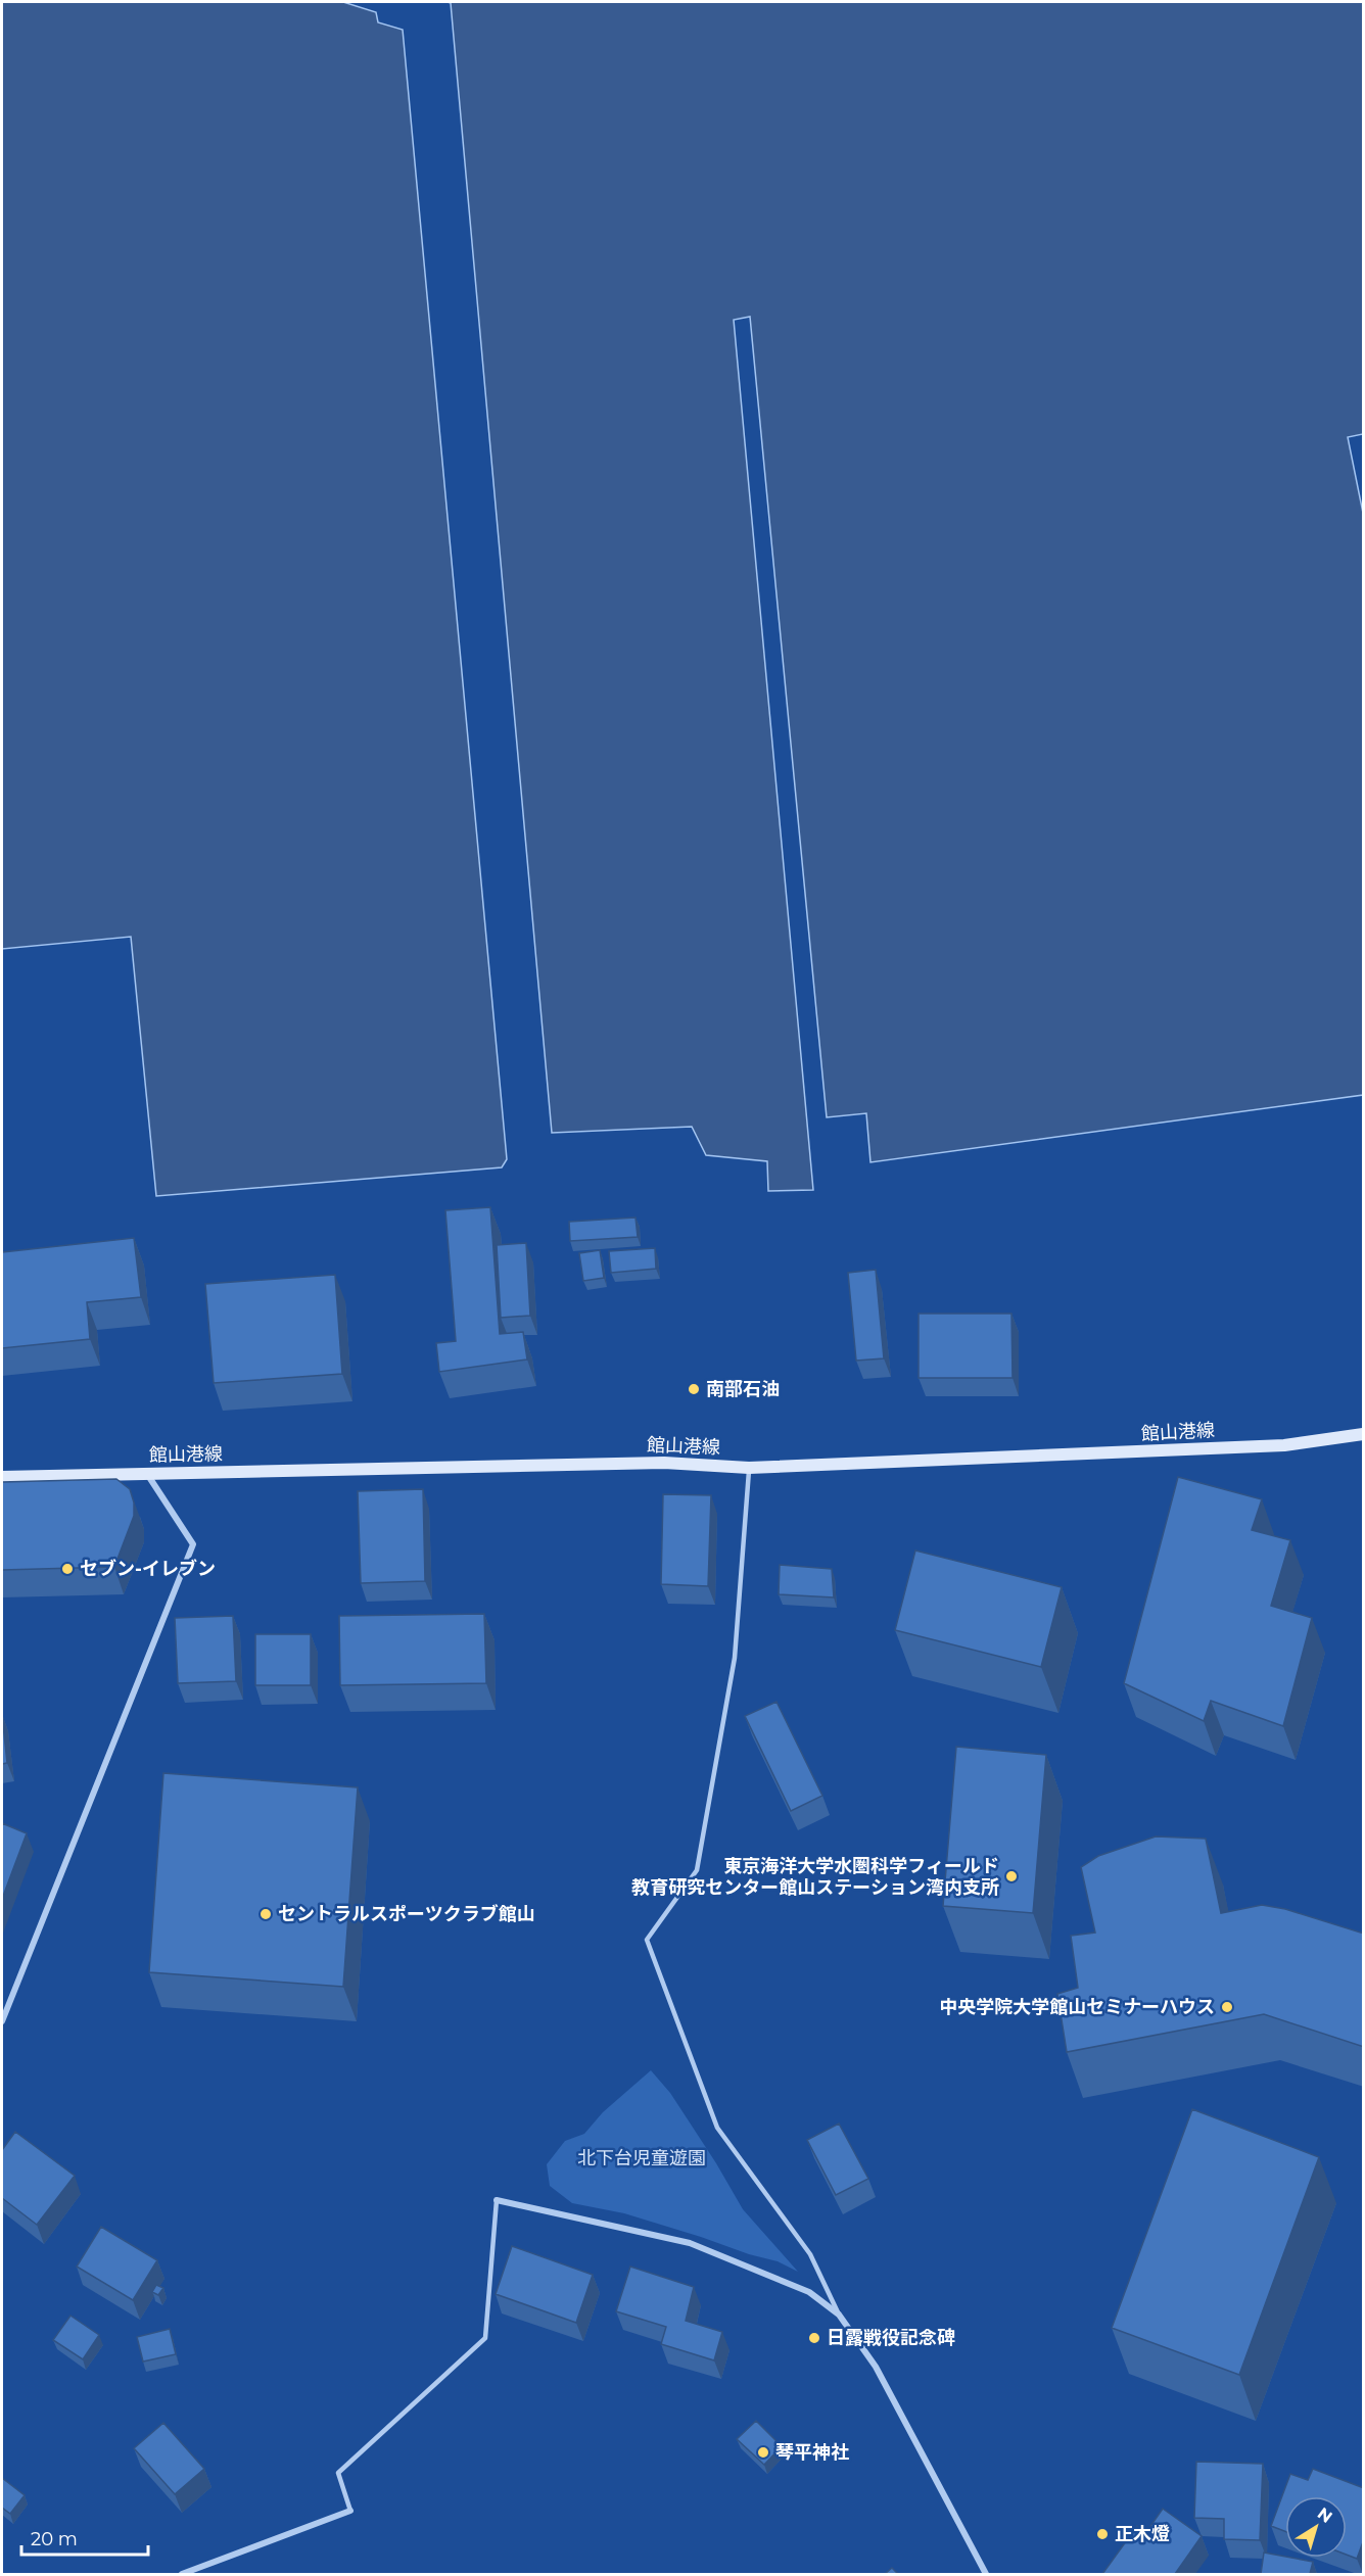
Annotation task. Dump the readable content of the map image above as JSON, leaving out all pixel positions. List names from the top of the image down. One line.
{"streets":{"main road":["館山港線"]},"parks":["北下台児童遊園"],"places":["南部石油","セブン-イレブン","東京海洋大学水圏科学フィールド 教育研究センター館山ステーション湾内支所","セントラルスポーツクラブ館山","中央学院大学館山セミナーハウス","日露戦役記念碑","琴平神社","正木燈"],"scale_bar":"20 m","north":"top right"}
